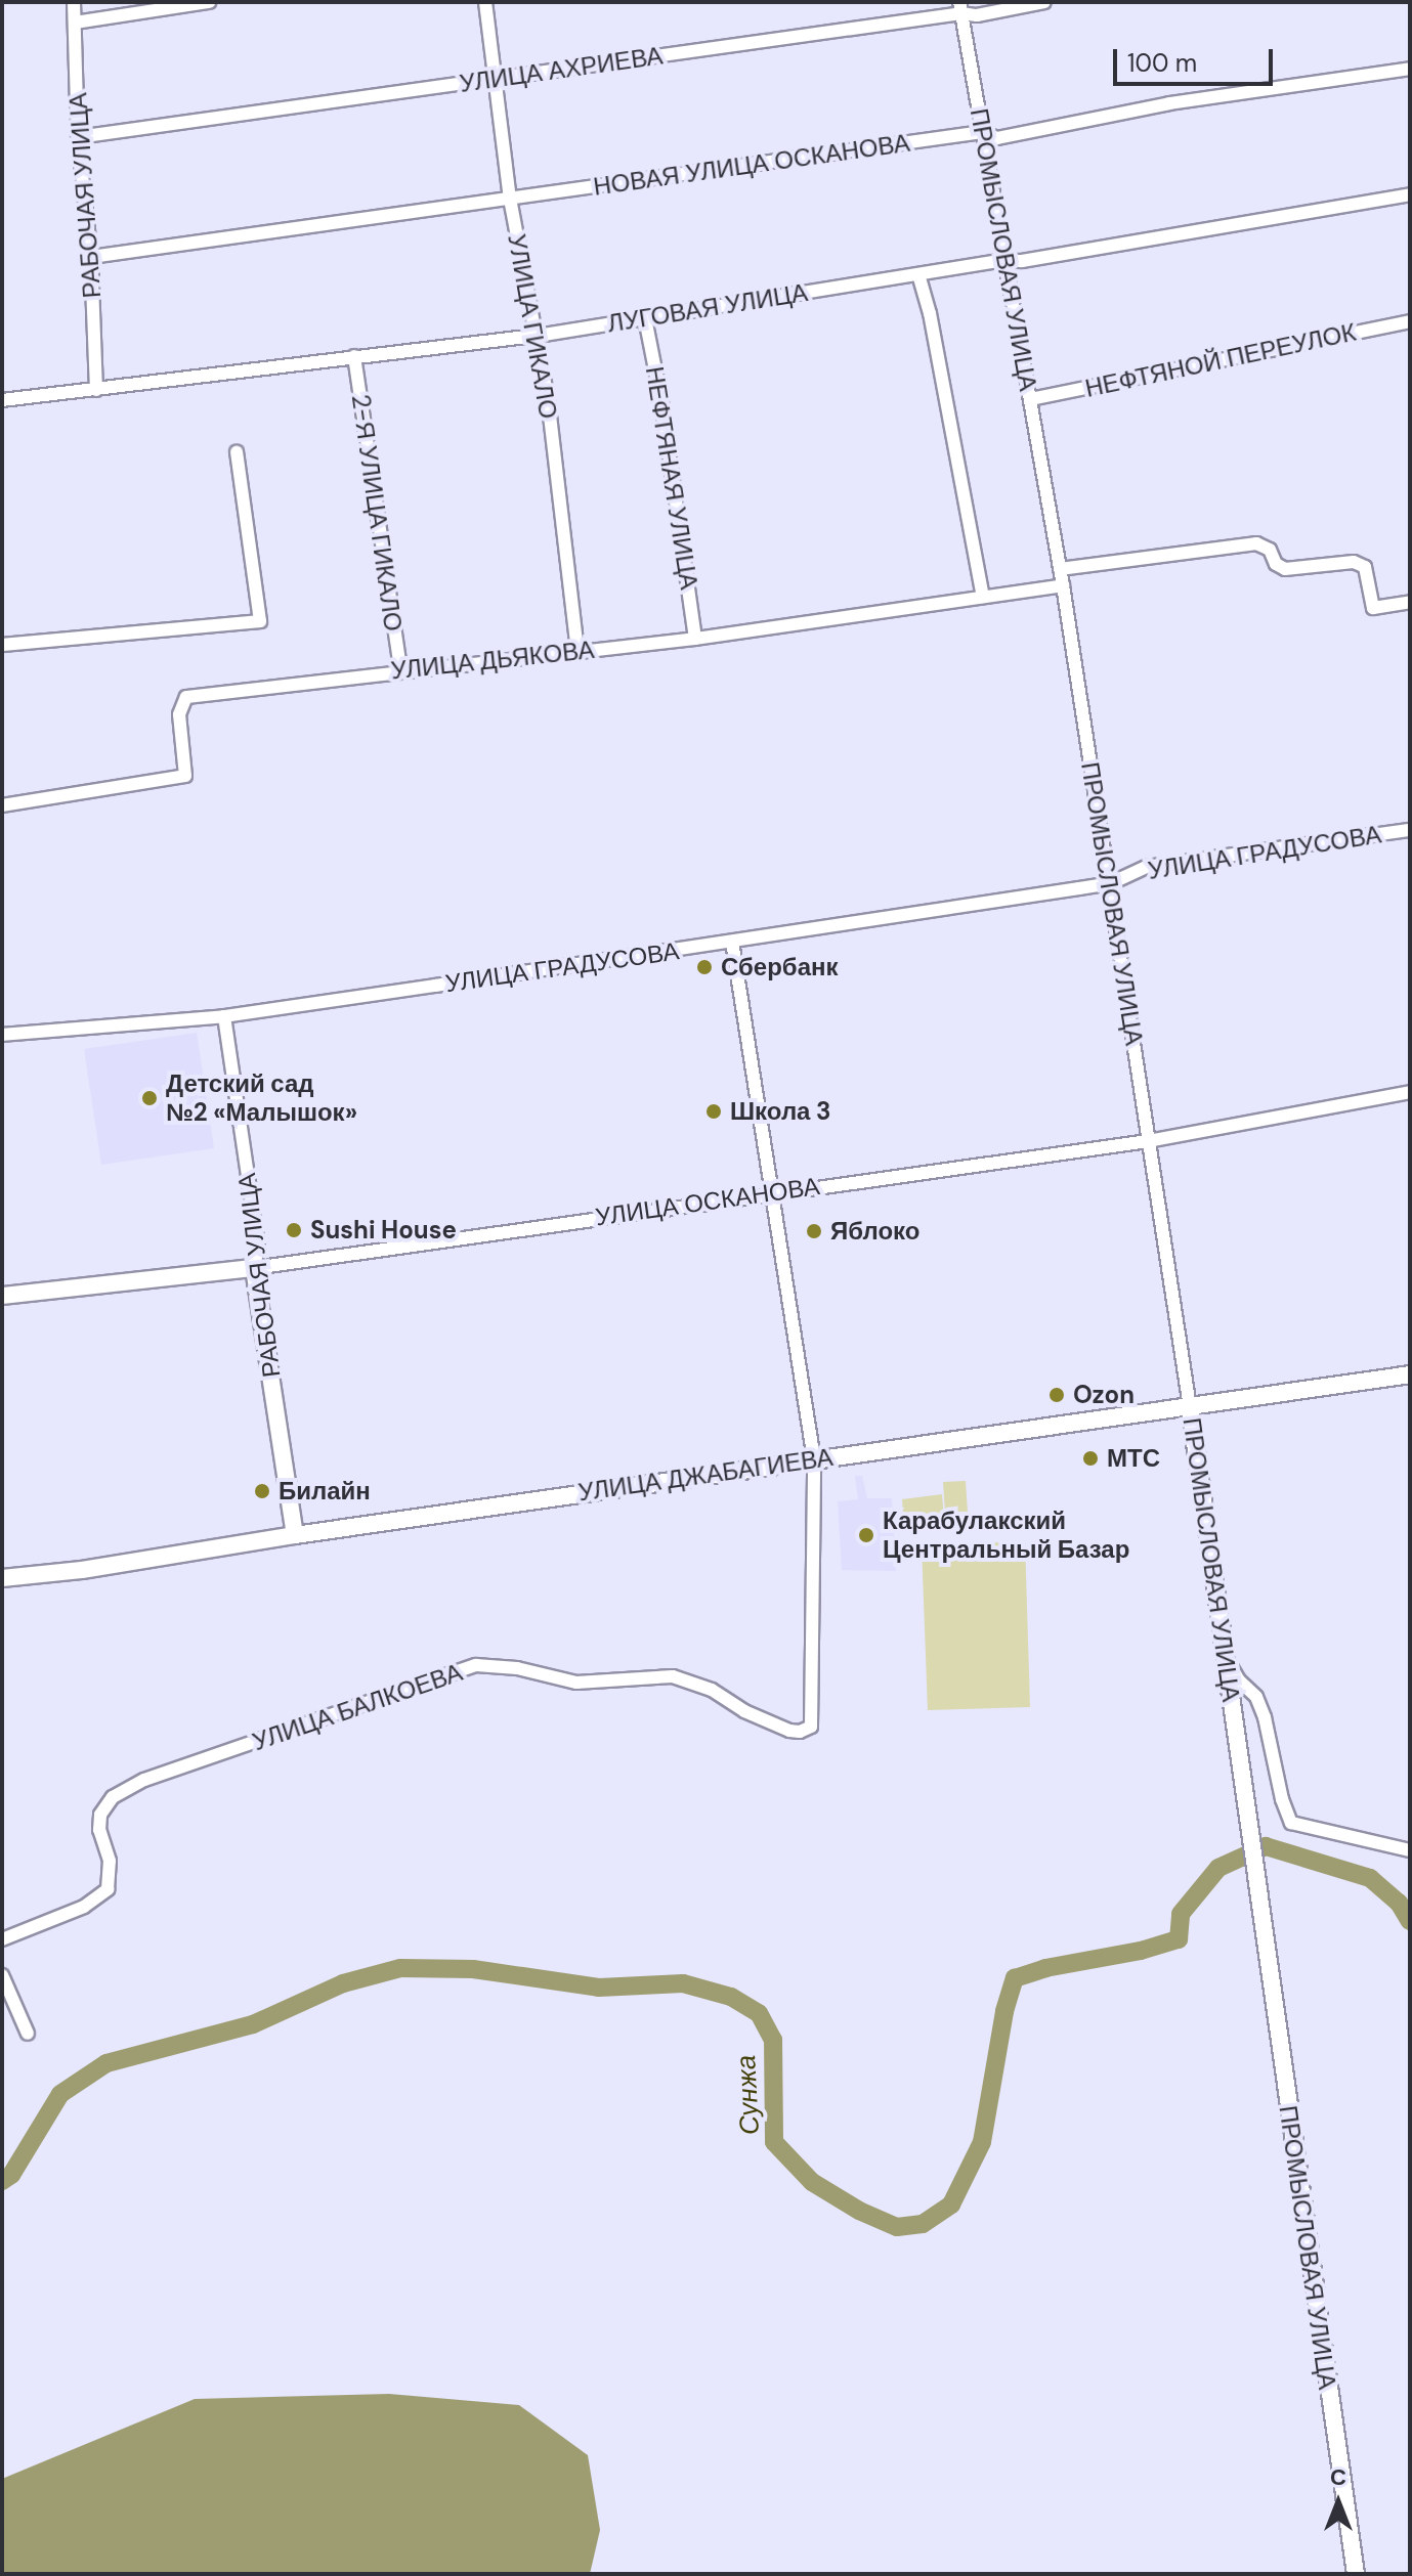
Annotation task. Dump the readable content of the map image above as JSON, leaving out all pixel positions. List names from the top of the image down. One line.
{"streets":{"main road":["РАБОЧАЯ УЛИЦА","ПРОМЫСЛОВАЯ УЛИЦА","УЛИЦА ОСКАНОВА","УЛИЦА ДЖАБАГИЕВА"],"street":["УЛИЦА АХРИЕВА","НОВАЯ УЛИЦА ОСКАНОВА","ЛУГОВАЯ УЛИЦА","УЛИЦА ГИКАЛО","НЕФТЯНОЙ ПЕРЕУЛОК","НЕФТЯНАЯ УЛИЦА","2-Я УЛИЦА ГИКАЛО","УЛИЦА ДЬЯКОВА","УЛИЦА ГРАДУСОВА","УЛИЦА БАЛКОЕВА"]},"crossings":[["УЛИЦА АХРИЕВА","РАБОЧАЯ УЛИЦА"],["УЛИЦА АХРИЕВА","ПРОМЫСЛОВАЯ УЛИЦА"],["УЛИЦА АХРИЕВА","УЛИЦА ГИКАЛО"],["НОВАЯ УЛИЦА ОСКАНОВА","РАБОЧАЯ УЛИЦА"],["НОВАЯ УЛИЦА ОСКАНОВА","ПРОМЫСЛОВАЯ УЛИЦА"],["НОВАЯ УЛИЦА ОСКАНОВА","УЛИЦА ГИКАЛО"],["РАБОЧАЯ УЛИЦА","ЛУГОВАЯ УЛИЦА"],["РАБОЧАЯ УЛИЦА","УЛИЦА ГРАДУСОВА"],["РАБОЧАЯ УЛИЦА","УЛИЦА ОСКАНОВА"],["РАБОЧАЯ УЛИЦА","УЛИЦА ДЖАБАГИЕВА"],["ПРОМЫСЛОВАЯ УЛИЦА","ЛУГОВАЯ УЛИЦА"],["ПРОМЫСЛОВАЯ УЛИЦА","НЕФТЯНОЙ ПЕРЕУЛОК"],["ПРОМЫСЛОВАЯ УЛИЦА","УЛИЦА ДЬЯКОВА"],["ПРОМЫСЛОВАЯ УЛИЦА","УЛИЦА ГРАДУСОВА"],["ПРОМЫСЛОВАЯ УЛИЦА","УЛИЦА ОСКАНОВА"],["ПРОМЫСЛОВАЯ УЛИЦА","УЛИЦА ДЖАБАГИЕВА"],["ЛУГОВАЯ УЛИЦА","УЛИЦА ГИКАЛО"],["ЛУГОВАЯ УЛИЦА","НЕФТЯНАЯ УЛИЦА"],["ЛУГОВАЯ УЛИЦА","2-Я УЛИЦА ГИКАЛО"],["УЛИЦА ГИКАЛО","УЛИЦА ДЬЯКОВА"],["НЕФТЯНАЯ УЛИЦА","УЛИЦА ДЬЯКОВА"],["2-Я УЛИЦА ГИКАЛО","УЛИЦА ДЬЯКОВА"],["УЛИЦА ДЖАБАГИЕВА","УЛИЦА БАЛКОЕВА"]],"water":["Сунжа"],"places":["Сбербанк","Детский сад №2 «Малышок»","Школа 3","Sushi House","Яблоко","Ozon","МТС","Билайн","Карабулакский Центральный Базар"],"scale_bar":"100 m","north":"top"}
